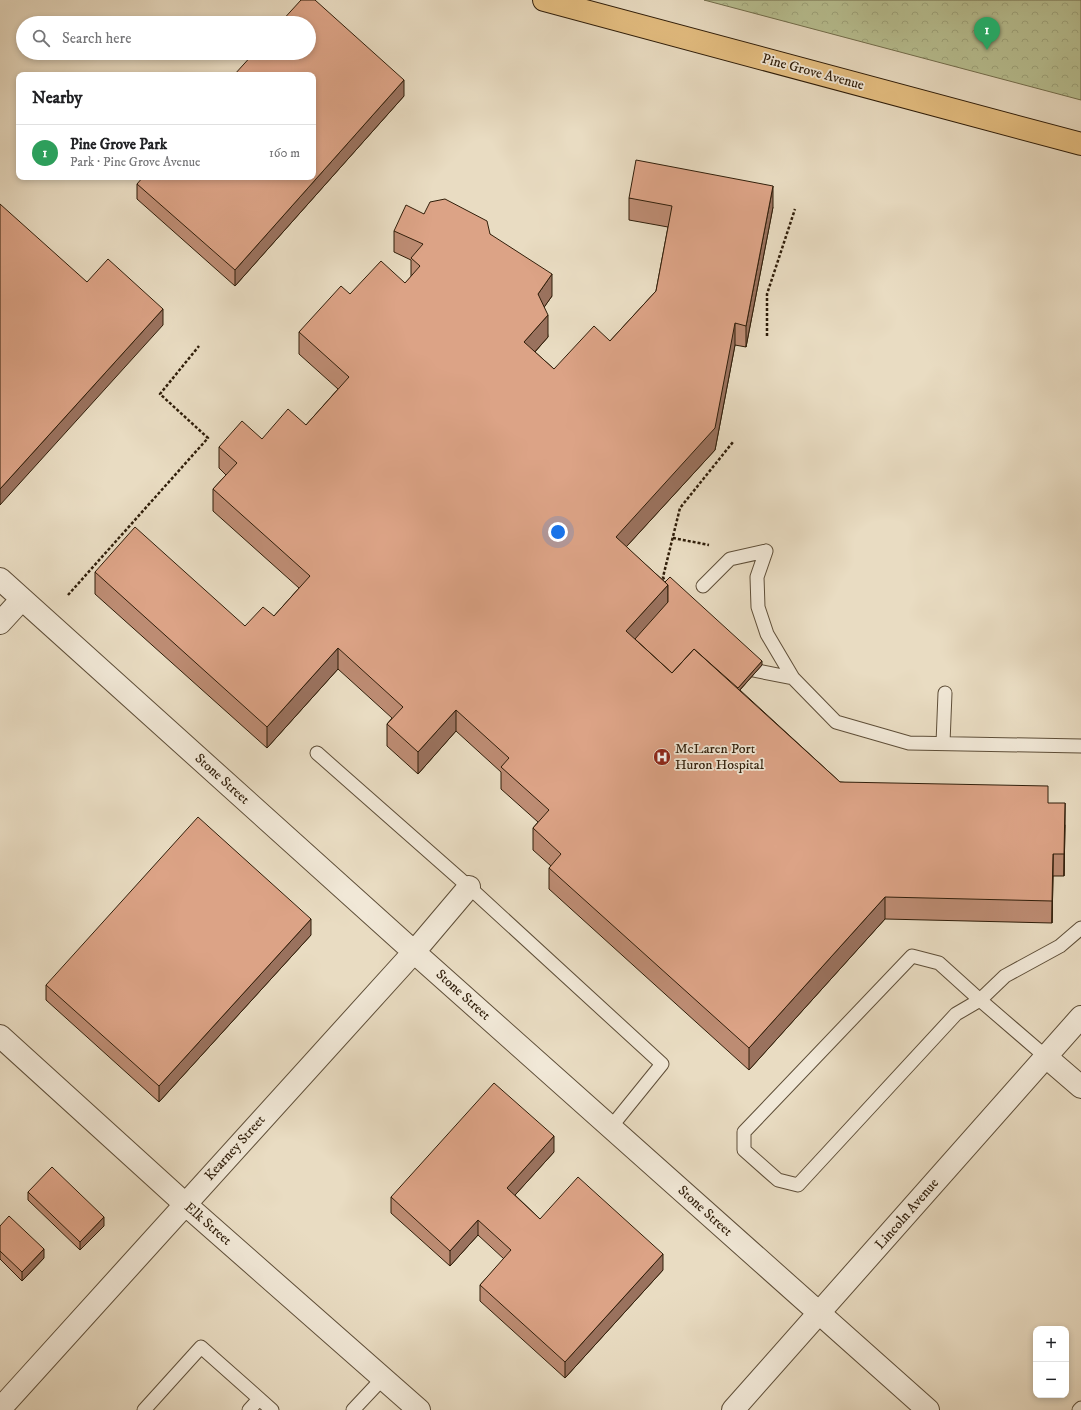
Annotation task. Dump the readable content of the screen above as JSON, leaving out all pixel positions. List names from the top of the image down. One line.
{"streets":{"main road":["Pine Grove Avenue"],"street":["Stone Street","Kearney Street","Lincoln Avenue","Elk Street"]},"crossings":[["Stone Street","Kearney Street"],["Stone Street","Lincoln Avenue"],["Kearney Street","Elk Street"]],"places":{"hospital":["McLaren Port Huron Hospital"]},"page":{"search":"Search here","pins":"1","heading":"Nearby","list":[{"mark":"1","name":"Pine Grove Park","note":"Park · Pine Grove Avenue","value":"160 m"}],"map_buttons":["+","−"]}}
